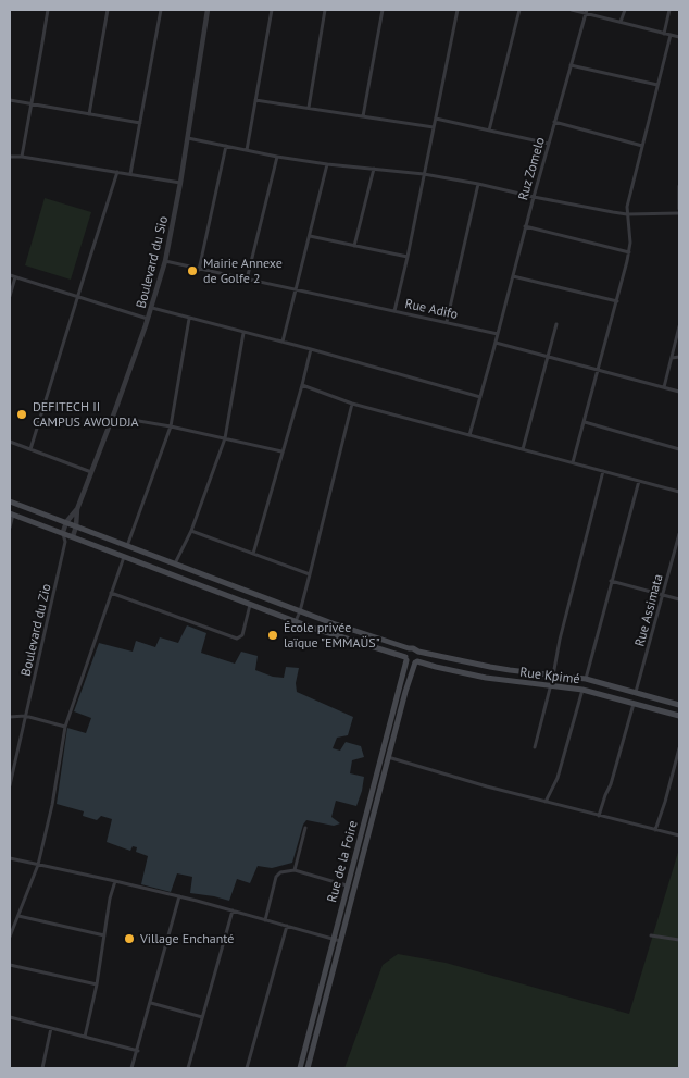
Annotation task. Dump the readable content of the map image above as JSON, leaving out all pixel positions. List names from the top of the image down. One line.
{"streets":{"main road":["Rue Kpimé","Rue de la Foire"],"street":["Ruz Zomelo","Boulevard du Sio","Rue Adifo","Rue Assimata","Boulevard du Zio"]},"crossings":[["Ruz Zomelo","Rue Adifo"],["Boulevard du Sio","Rue Adifo"],["Boulevard du Sio","Boulevard du Zio"],["Rue Kpimé","Rue de la Foire"]],"places":["Mairie Annexe de Golfe 2","DEFITECH II CAMPUS AWOUDJA","École privée laïque \"EMMAÜS\"","Village Enchanté"]}
